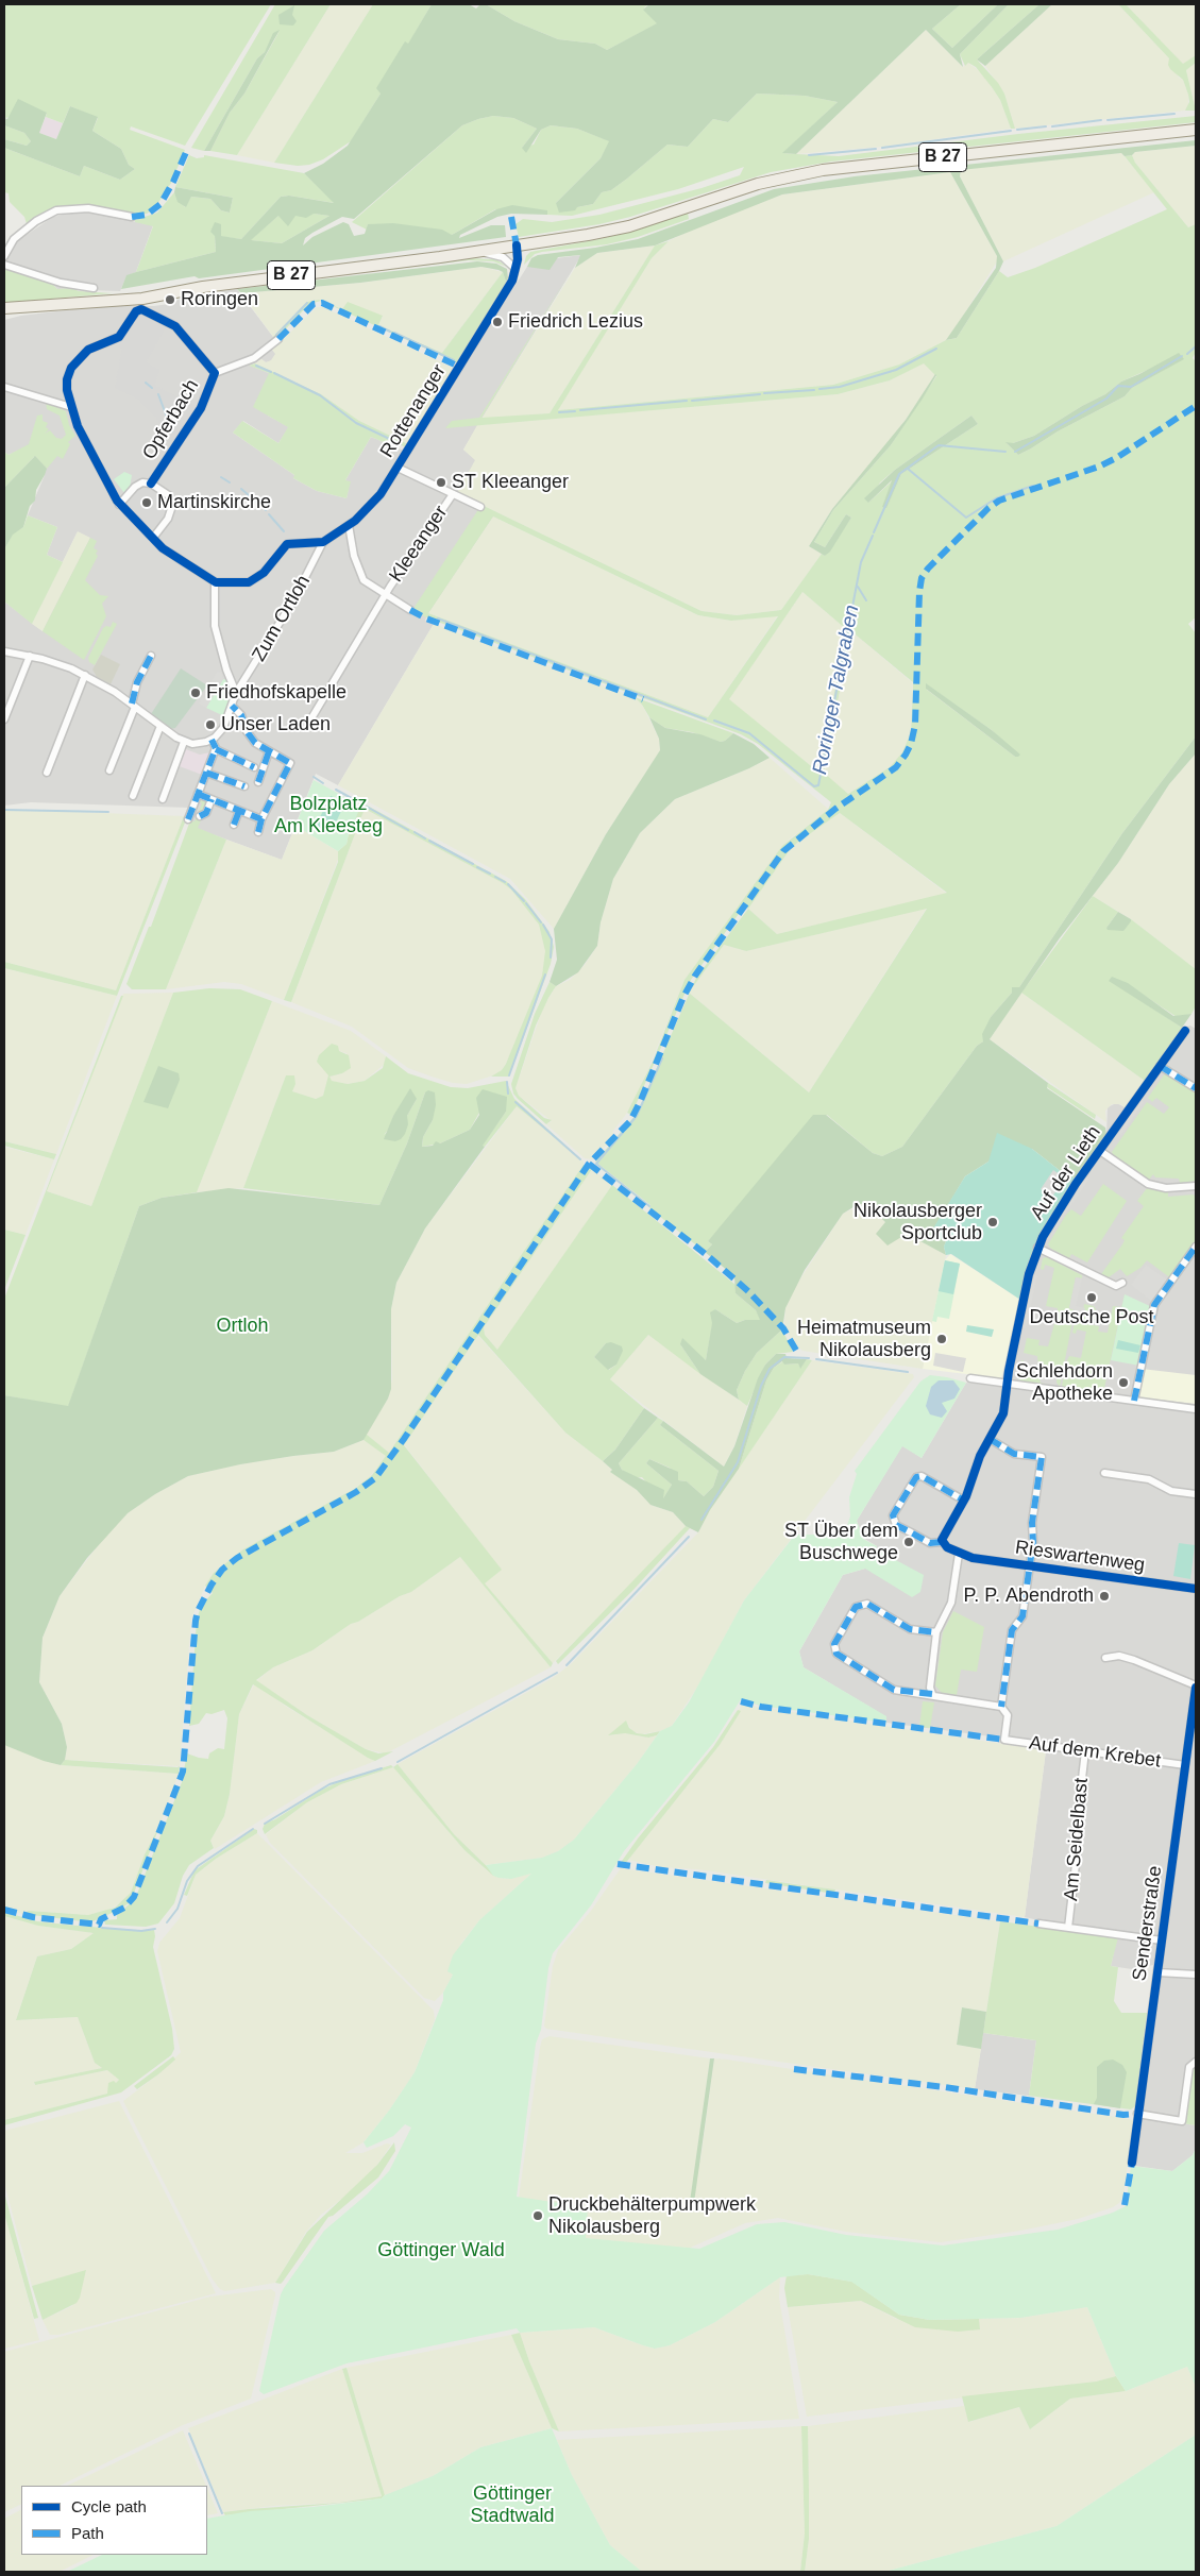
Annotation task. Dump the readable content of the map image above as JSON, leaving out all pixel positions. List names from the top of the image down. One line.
{"streets":{"main road":["B 27"],"street":["Rottenanger","Opferbach","Kleeanger","Zum Ortloh","Auf der Lieth","Rieswartenweg","Auf dem Krebet","Am Seidelbast","Senderstraße"]},"crossings":[["B 27","Rottenanger"],["Rottenanger","Kleeanger"],["Rottenanger","Zum Ortloh"],["Auf dem Krebet","Am Seidelbast"],["Auf dem Krebet","Senderstraße"]],"water":["Roringer Talgraben"],"parks":["Bolzplatz Am Kleesteg","Ortloh","Göttinger Wald","Göttinger Stadtwald"],"places":["Roringen","Friedrich Lezius","ST Kleeanger","Martinskirche","Friedhofskapelle","Unser Laden","Nikolausberger Sportclub","Deutsche Post","Heimatmuseum Nikolausberg","Schlehdorn Apotheke","ST Über dem Buschwege","P. P. Abendroth","Druckbehälterpumpwerk Nikolausberg"],"legend":["Cycle path","Path"]}
